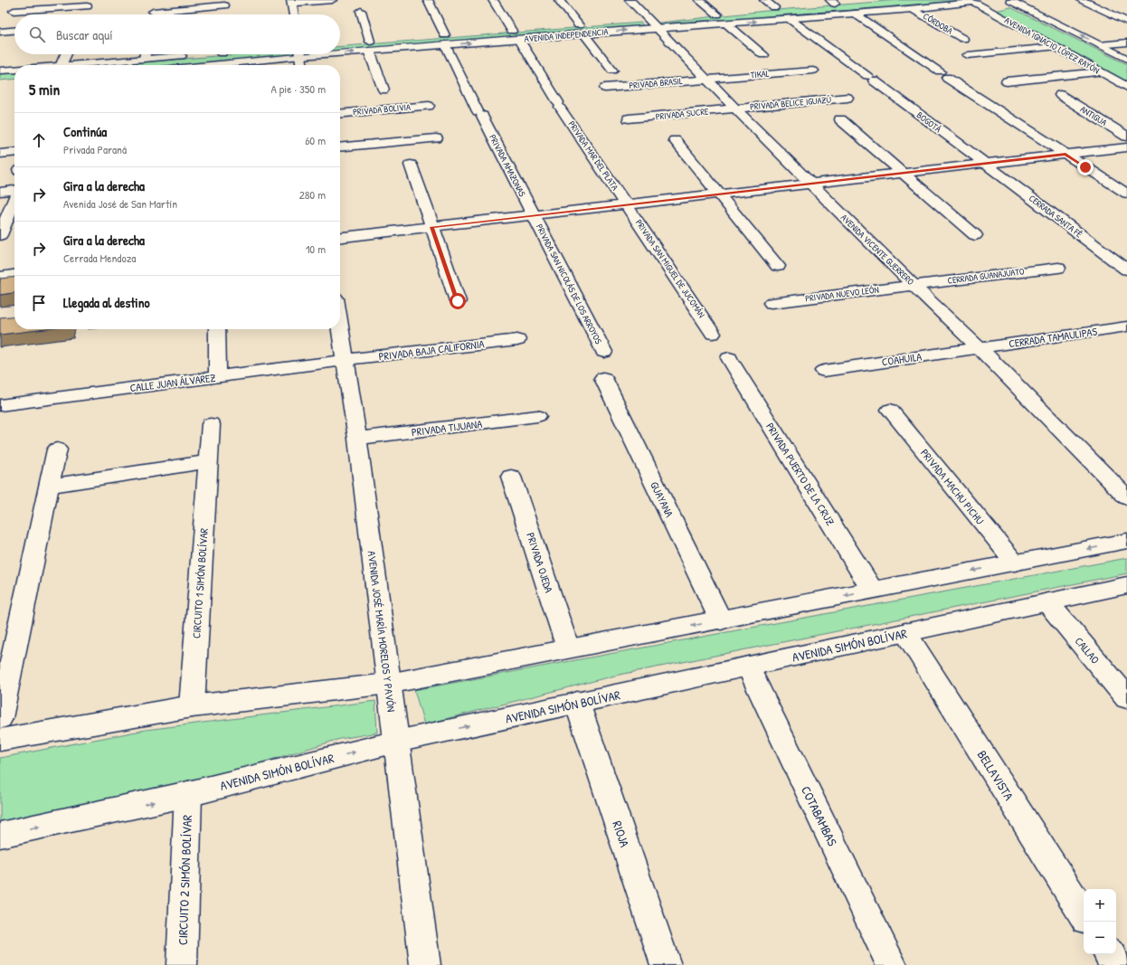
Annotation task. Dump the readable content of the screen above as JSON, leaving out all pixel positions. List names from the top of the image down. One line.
{"streets":{"street":["CÓRDOBA","AVENIDA INDEPENDENCIA","AVENIDA IGNACIO LÓPEZ RAYÓN","TIKAL","PRIVADA BRASIL","PRIVADA BELICE IGUAZÚ","PRIVADA BOLIVIA","PRIVADA SUCRE","ANTIGUA","BOGOTÁ","PRIVADA MAR DEL PLATA","PRIVADA AMAZONAS","CERRADA SANTA FÉ","AVENIDA VICENTE GUERRERO","PRIVADA SAN MIGUEL DE JUCOMÁN","CERRADA GUANAJUATO","PRIVADA SAN NICOLÁS DE LOS ARROYOS","PRIVADA NUEVO LEÓN","CERRADA TAMAULIPAS","PRIVADA BAJA CALIFORNIA","COAHUILA","CALLE JUAN ÁLVAREZ","PRIVADA TIJUANA","PRIVADA PUERTO DE LA CRUZ","PRIVADA MACHU PICHU","GUAYANA","PRIVADA OJEDA","CIRCUITO 1 SIMÓN BOLÍVAR","AVENIDA JOSÉ MARÍA MORELOS Y PAVÓN","AVENIDA SIMÓN BOLÍVAR","CALLAO","BELLAVISTA","COTABAMBAS","RIOJA","CIRCUITO 2 SIMÓN BOLÍVAR"]},"crossings":[["CÓRDOBA","AVENIDA INDEPENDENCIA"],["AVENIDA INDEPENDENCIA","AVENIDA IGNACIO LÓPEZ RAYÓN"],["AVENIDA INDEPENDENCIA","BOGOTÁ"],["AVENIDA INDEPENDENCIA","PRIVADA MAR DEL PLATA"],["AVENIDA INDEPENDENCIA","PRIVADA AMAZONAS"],["AVENIDA INDEPENDENCIA","AVENIDA VICENTE GUERRERO"],["TIKAL","PRIVADA BRASIL"],["TIKAL","AVENIDA VICENTE GUERRERO"],["PRIVADA BRASIL","AVENIDA VICENTE GUERRERO"],["PRIVADA BELICE IGUAZÚ","PRIVADA SUCRE"],["PRIVADA BELICE IGUAZÚ","AVENIDA VICENTE GUERRERO"],["PRIVADA SUCRE","AVENIDA VICENTE GUERRERO"],["BOGOTÁ","CERRADA SANTA FÉ"],["PRIVADA MAR DEL PLATA","PRIVADA SAN MIGUEL DE JUCOMÁN"],["PRIVADA AMAZONAS","PRIVADA SAN NICOLÁS DE LOS ARROYOS"],["AVENIDA VICENTE GUERRERO","CERRADA GUANAJUATO"],["AVENIDA VICENTE GUERRERO","PRIVADA NUEVO LEÓN"],["AVENIDA VICENTE GUERRERO","CERRADA TAMAULIPAS"],["AVENIDA VICENTE GUERRERO","COAHUILA"],["CERRADA GUANAJUATO","PRIVADA NUEVO LEÓN"],["CERRADA TAMAULIPAS","COAHUILA"],["PRIVADA BAJA CALIFORNIA","CALLE JUAN ÁLVAREZ"],["PRIVADA BAJA CALIFORNIA","AVENIDA JOSÉ MARÍA MORELOS Y PAVÓN"],["CALLE JUAN ÁLVAREZ","AVENIDA JOSÉ MARÍA MORELOS Y PAVÓN"],["PRIVADA TIJUANA","AVENIDA JOSÉ MARÍA MORELOS Y PAVÓN"],["AVENIDA JOSÉ MARÍA MORELOS Y PAVÓN","AVENIDA SIMÓN BOLÍVAR"],["AVENIDA SIMÓN BOLÍVAR","CALLAO"],["AVENIDA SIMÓN BOLÍVAR","BELLAVISTA"],["AVENIDA SIMÓN BOLÍVAR","COTABAMBAS"],["AVENIDA SIMÓN BOLÍVAR","RIOJA"],["AVENIDA SIMÓN BOLÍVAR","CIRCUITO 2 SIMÓN BOLÍVAR"]],"page":{"search":"Buscar aquí","heading":["5 min","A pie · 350 m"],"list":[["Continúa","Privada Paraná","60 m"],["Gira a la derecha","Avenida José de San Martín","280 m"],["Gira a la derecha","Cerrada Mendoza","10 m"],"Llegada al destino"],"map_buttons":["+","−"]}}
